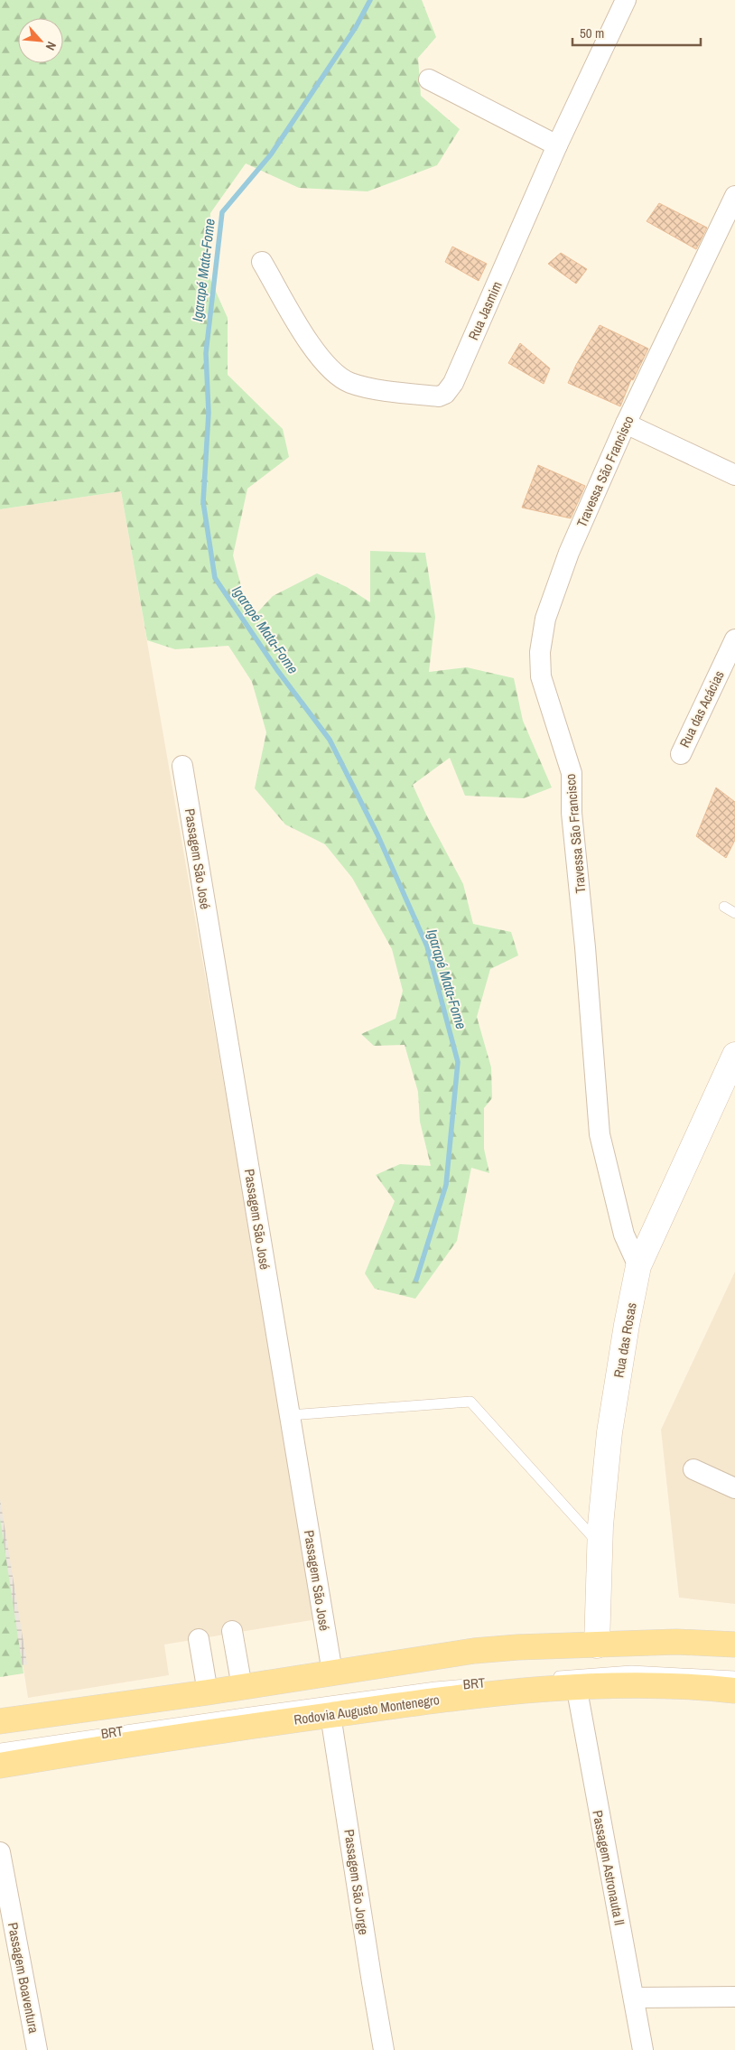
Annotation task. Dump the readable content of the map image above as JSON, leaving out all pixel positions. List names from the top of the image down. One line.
{"streets":{"main road":["Rodovia Augusto Montenegro"],"street":["Rua Jasmim","Travessa São Francisco","Rua das Acácias","Passagem São José","Rua das Rosas","Passagem Astronauta ll","Passagem São Jorge","Passagem Boaventura"],"lane":["BRT"]},"crossings":[["Travessa São Francisco","Rua das Rosas"],["Rodovia Augusto Montenegro","Passagem Astronauta ll"],["Rodovia Augusto Montenegro","Passagem São Jorge"]],"water":["Igarapé Mata-Fome"],"scale_bar":"50 m","north":"bottom right"}
